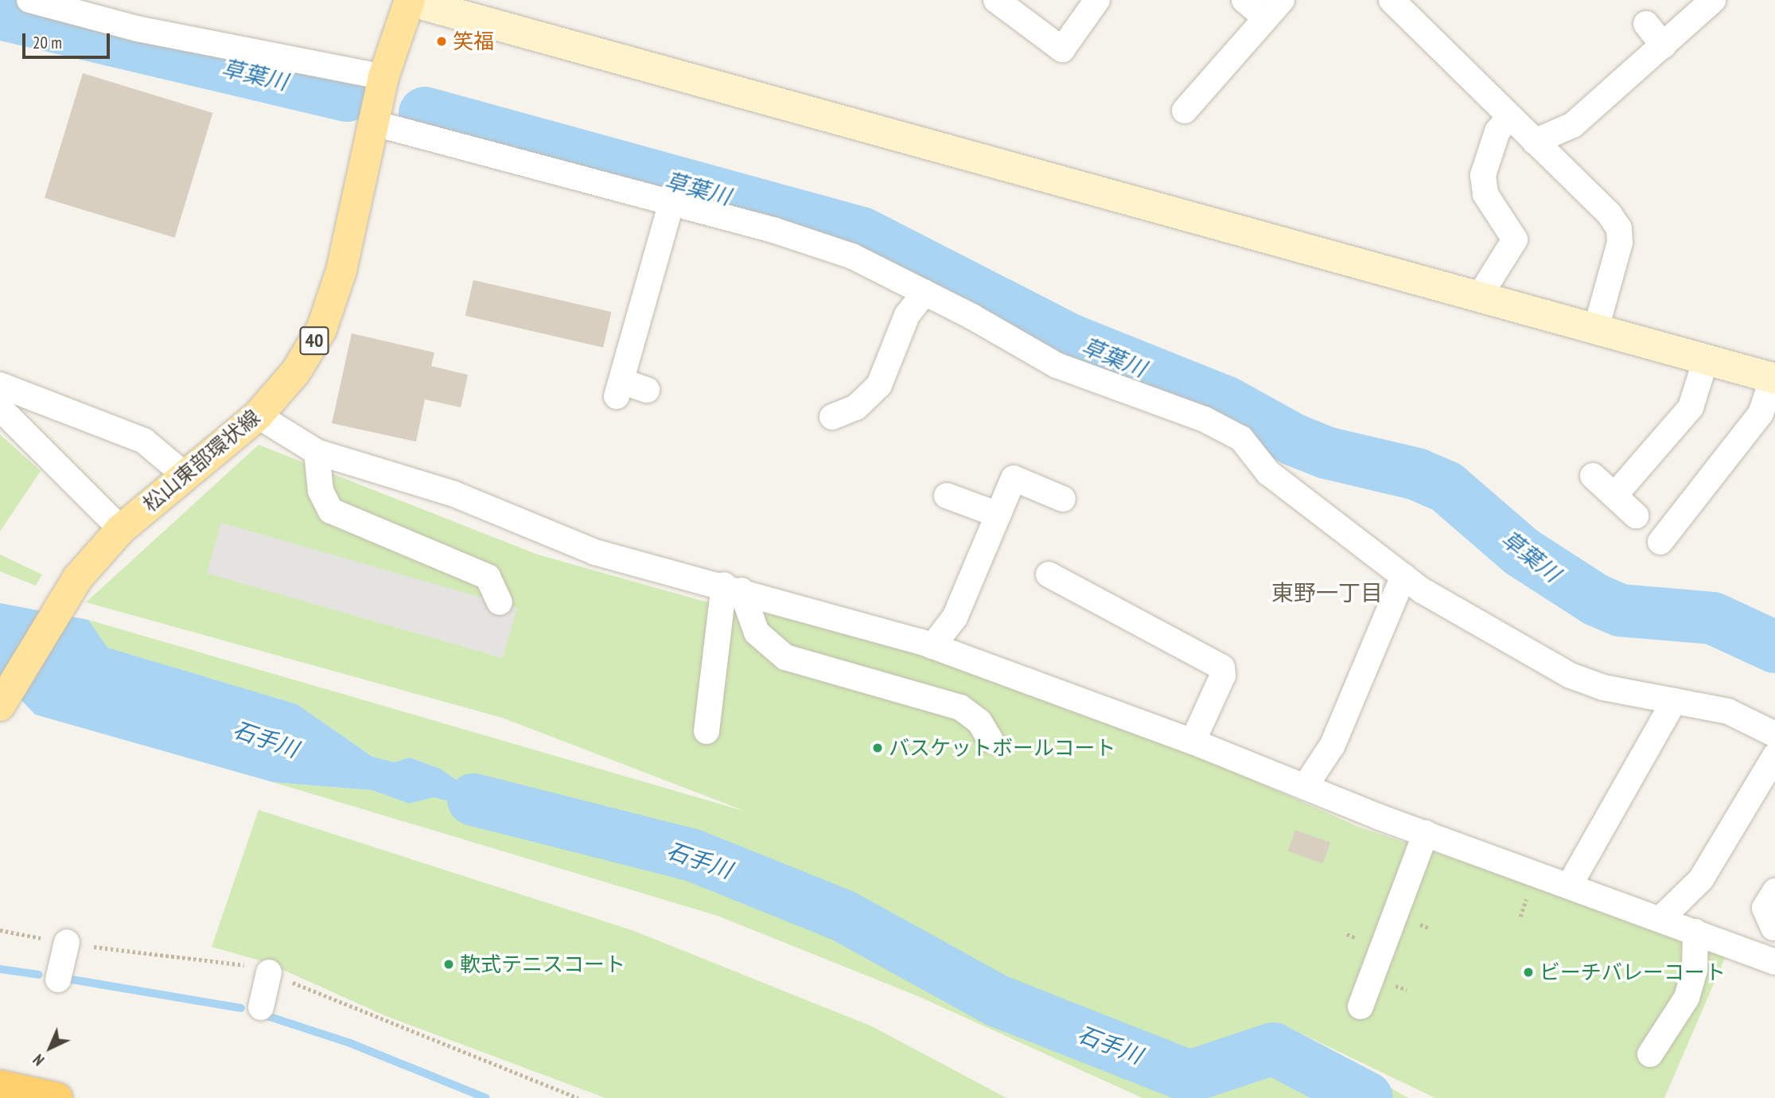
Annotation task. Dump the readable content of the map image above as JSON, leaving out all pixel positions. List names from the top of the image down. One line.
{"streets":{"main road":["40","松山東部環状線"]},"districts":["東野一丁目"],"water":["草葉川","石手川"],"places":["笑福","バスケットボールコート","軟式テニスコート","ビーチバレーコート"],"scale_bar":"20 m","north":"bottom left"}
